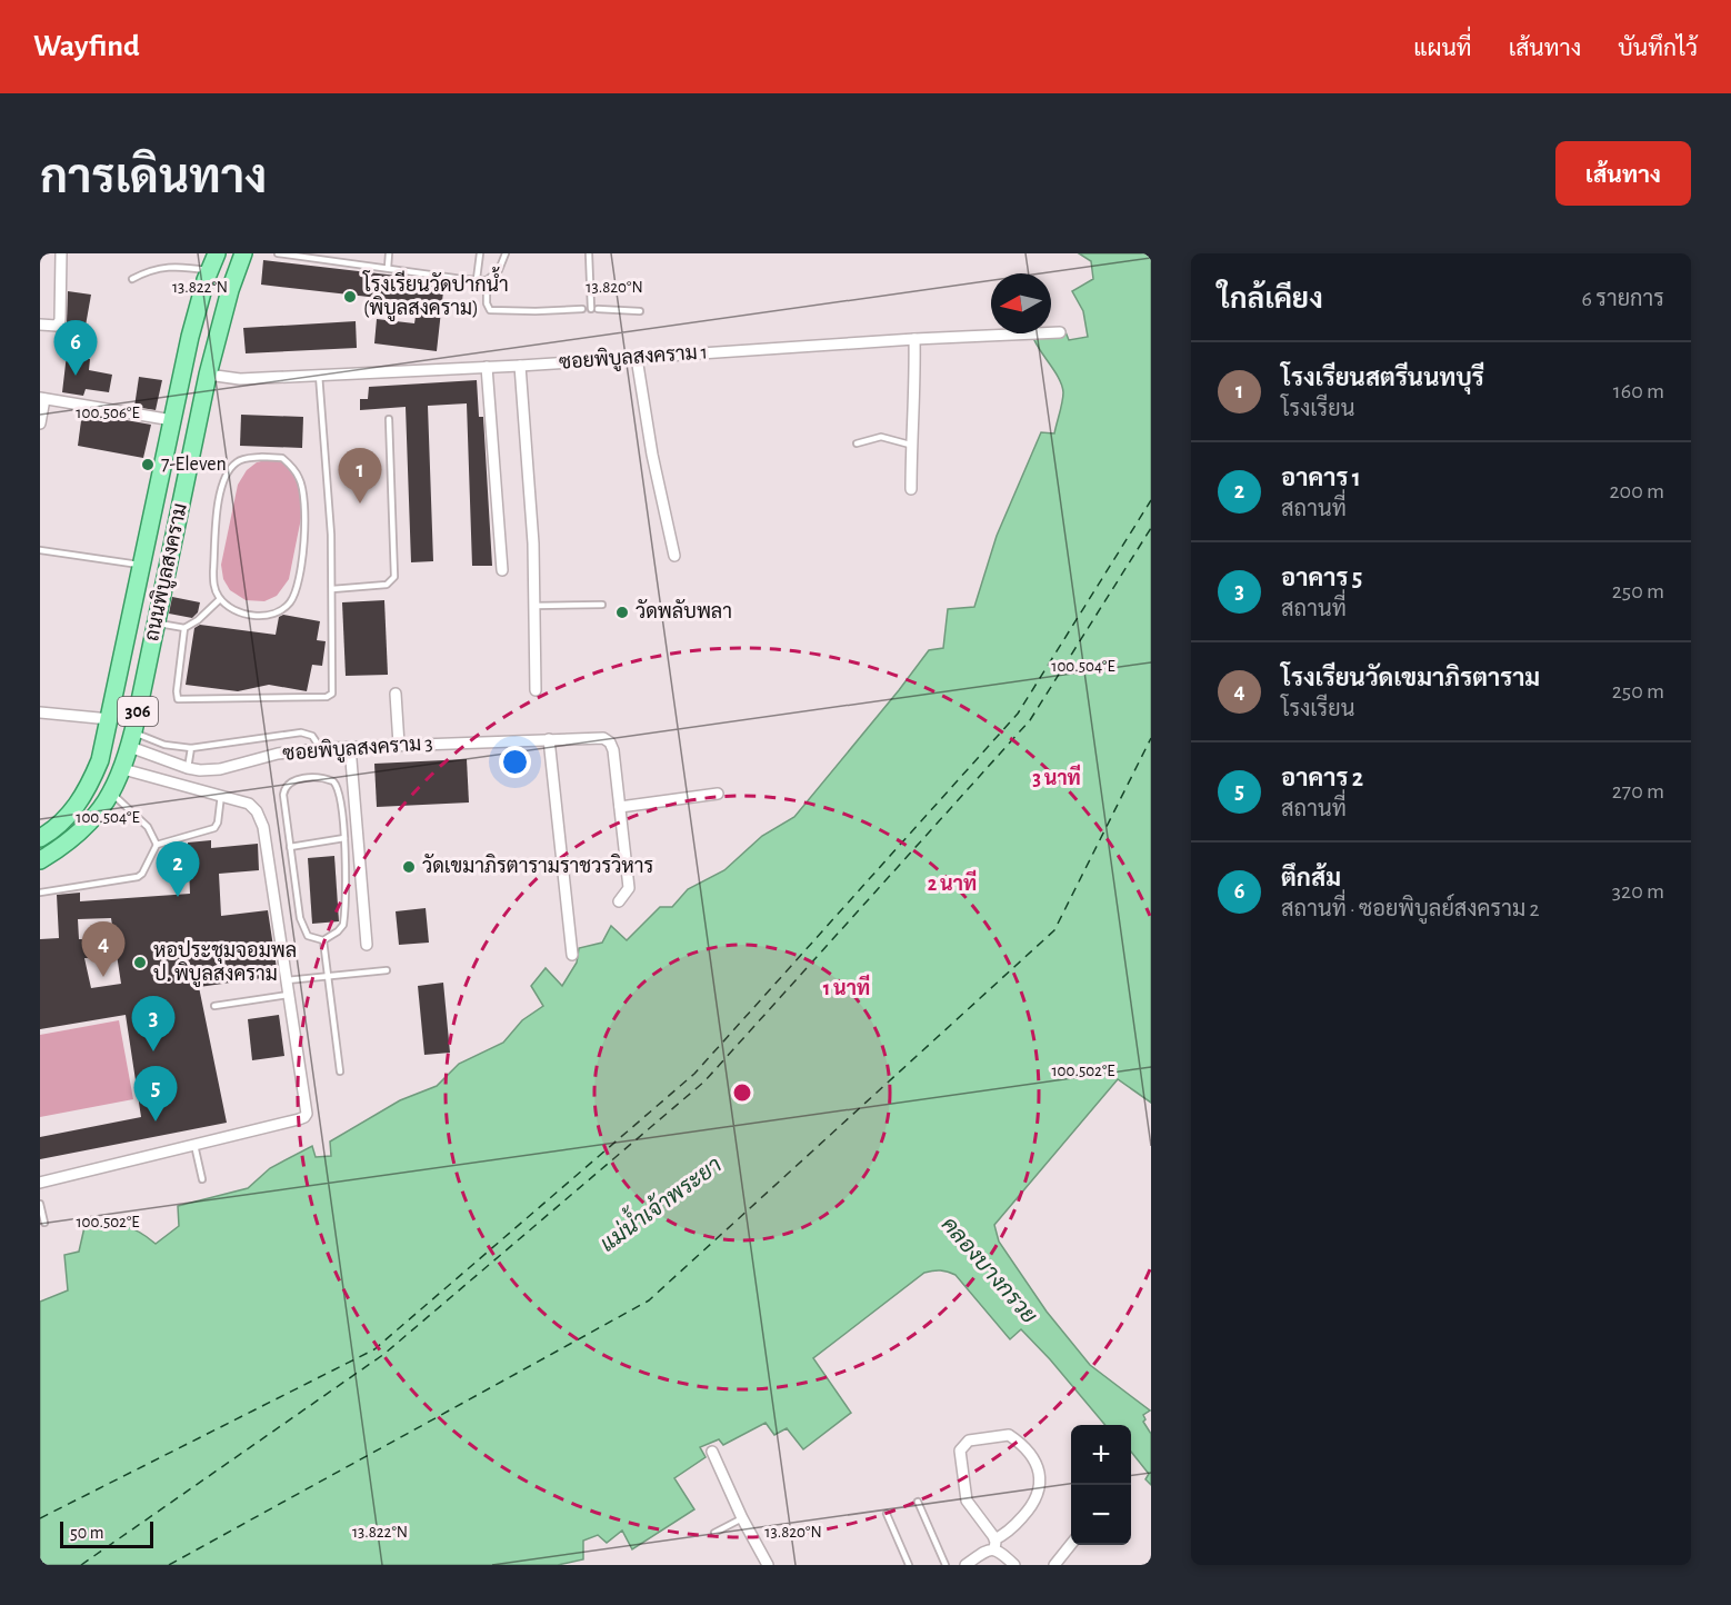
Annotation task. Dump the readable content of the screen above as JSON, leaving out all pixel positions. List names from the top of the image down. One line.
{"streets":{"main road":["ถนนพิบูลสงคราม","306"],"street":["ซอยพิบูลสงคราม 1","ซอยพิบูลสงคราม 3"]},"crossings":[["ซอยพิบูลสงคราม 1","ถนนพิบูลสงคราม"],["ถนนพิบูลสงคราม","ซอยพิบูลสงคราม 3"]],"water":["แม่น้ำเจ้าพระยา","คลองบางกรวย"],"places":["โรงเรียนวัดปากน้ำ (พิบูลสงคราม)","7-Eleven","วัดพลับพลา","วัดเขมาภิรตารามราชวรวิหาร","หอประชุมจอมพล ป. พิบูลสงคราม"],"scale_bar":"50 m","north":"left","page":{"header":"Wayfind","nav":["แผนที่","เส้นทาง","บันทึกไว้"],"buttons":"เส้นทาง","title":"การเดินทาง","heading":["ใกล้เคียง","6 รายการ"],"pins":["6","1","2","4","3","5"],"list":[{"mark":"1","name":"โรงเรียนสตรีนนทบุรี","note":"โรงเรียน","value":"160 m"},{"mark":"2","name":"อาคาร 1","note":"สถานที่","value":"200 m"},{"mark":"3","name":"อาคาร 5","note":"สถานที่","value":"250 m"},{"mark":"4","name":"โรงเรียนวัดเขมาภิรตาราม","note":"โรงเรียน","value":"250 m"},{"mark":"5","name":"อาคาร 2","note":"สถานที่","value":"270 m"},{"mark":"6","name":"ตึกส้ม","note":"สถานที่ · ซอยพิบูลย์สงคราม 2","value":"320 m"}],"map_buttons":["+","−"],"scale":"50 m"},"coordinates":["13.822°N","13.820°N","100.506°E","100.504°E","100.502°E"],"rings":["3 นาที","2 นาที","1 นาที"]}
